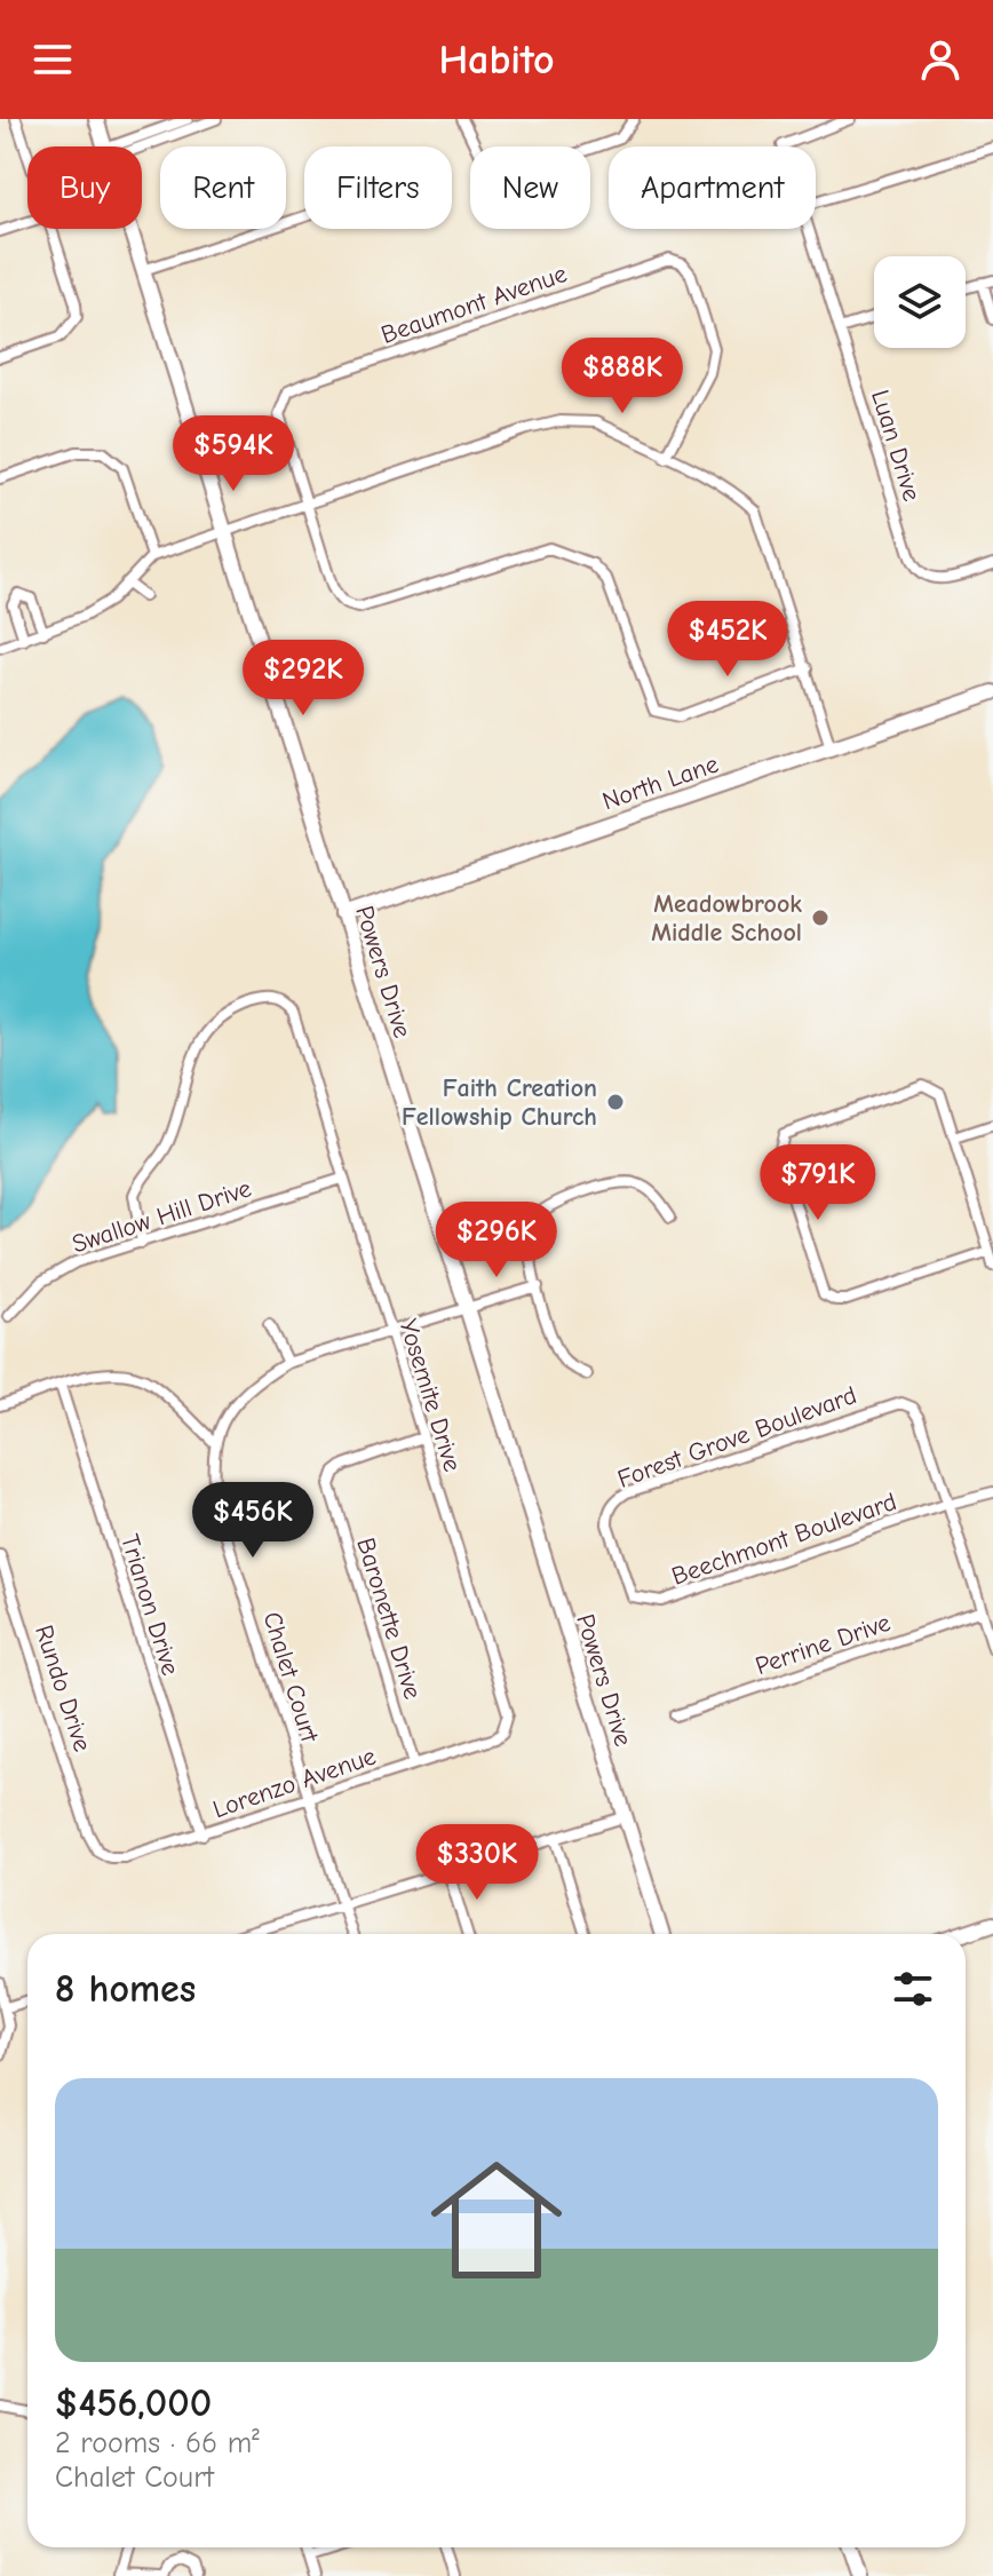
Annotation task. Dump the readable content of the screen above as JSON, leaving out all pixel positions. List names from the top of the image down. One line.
{"streets":{"street":["Beaumont Avenue","Luan Drive","North Lane","Powers Drive","Swallow Hill Drive","Yosemite Drive","Forest Grove Boulevard","Beechmont Boulevard","Trianon Drive","Baronette Drive","Perrine Drive","Chalet Court","Rundo Drive","Lorenzo Avenue"]},"crossings":[["North Lane","Powers Drive"],["Powers Drive","Chalet Court"],["Swallow Hill Drive","Yosemite Drive"],["Yosemite Drive","Baronette Drive"],["Yosemite Drive","Chalet Court"],["Yosemite Drive","Lorenzo Avenue"],["Forest Grove Boulevard","Beechmont Boulevard"],["Trianon Drive","Lorenzo Avenue"],["Baronette Drive","Lorenzo Avenue"],["Chalet Court","Lorenzo Avenue"],["Rundo Drive","Lorenzo Avenue"]],"places":["Meadowbrook Middle School","Faith Creation Fellowship Church"],"page":{"header":"Habito","chip":["Buy","Rent","Filters","New","Apartment"],"price":["$888K","$594K","$452K","$292K","$791K","$296K","$456K","$330K"],"heading":"8 homes","list":[{"name":"$456,000","note":"2 rooms · 66 m² · Chalet Court"}]}}
